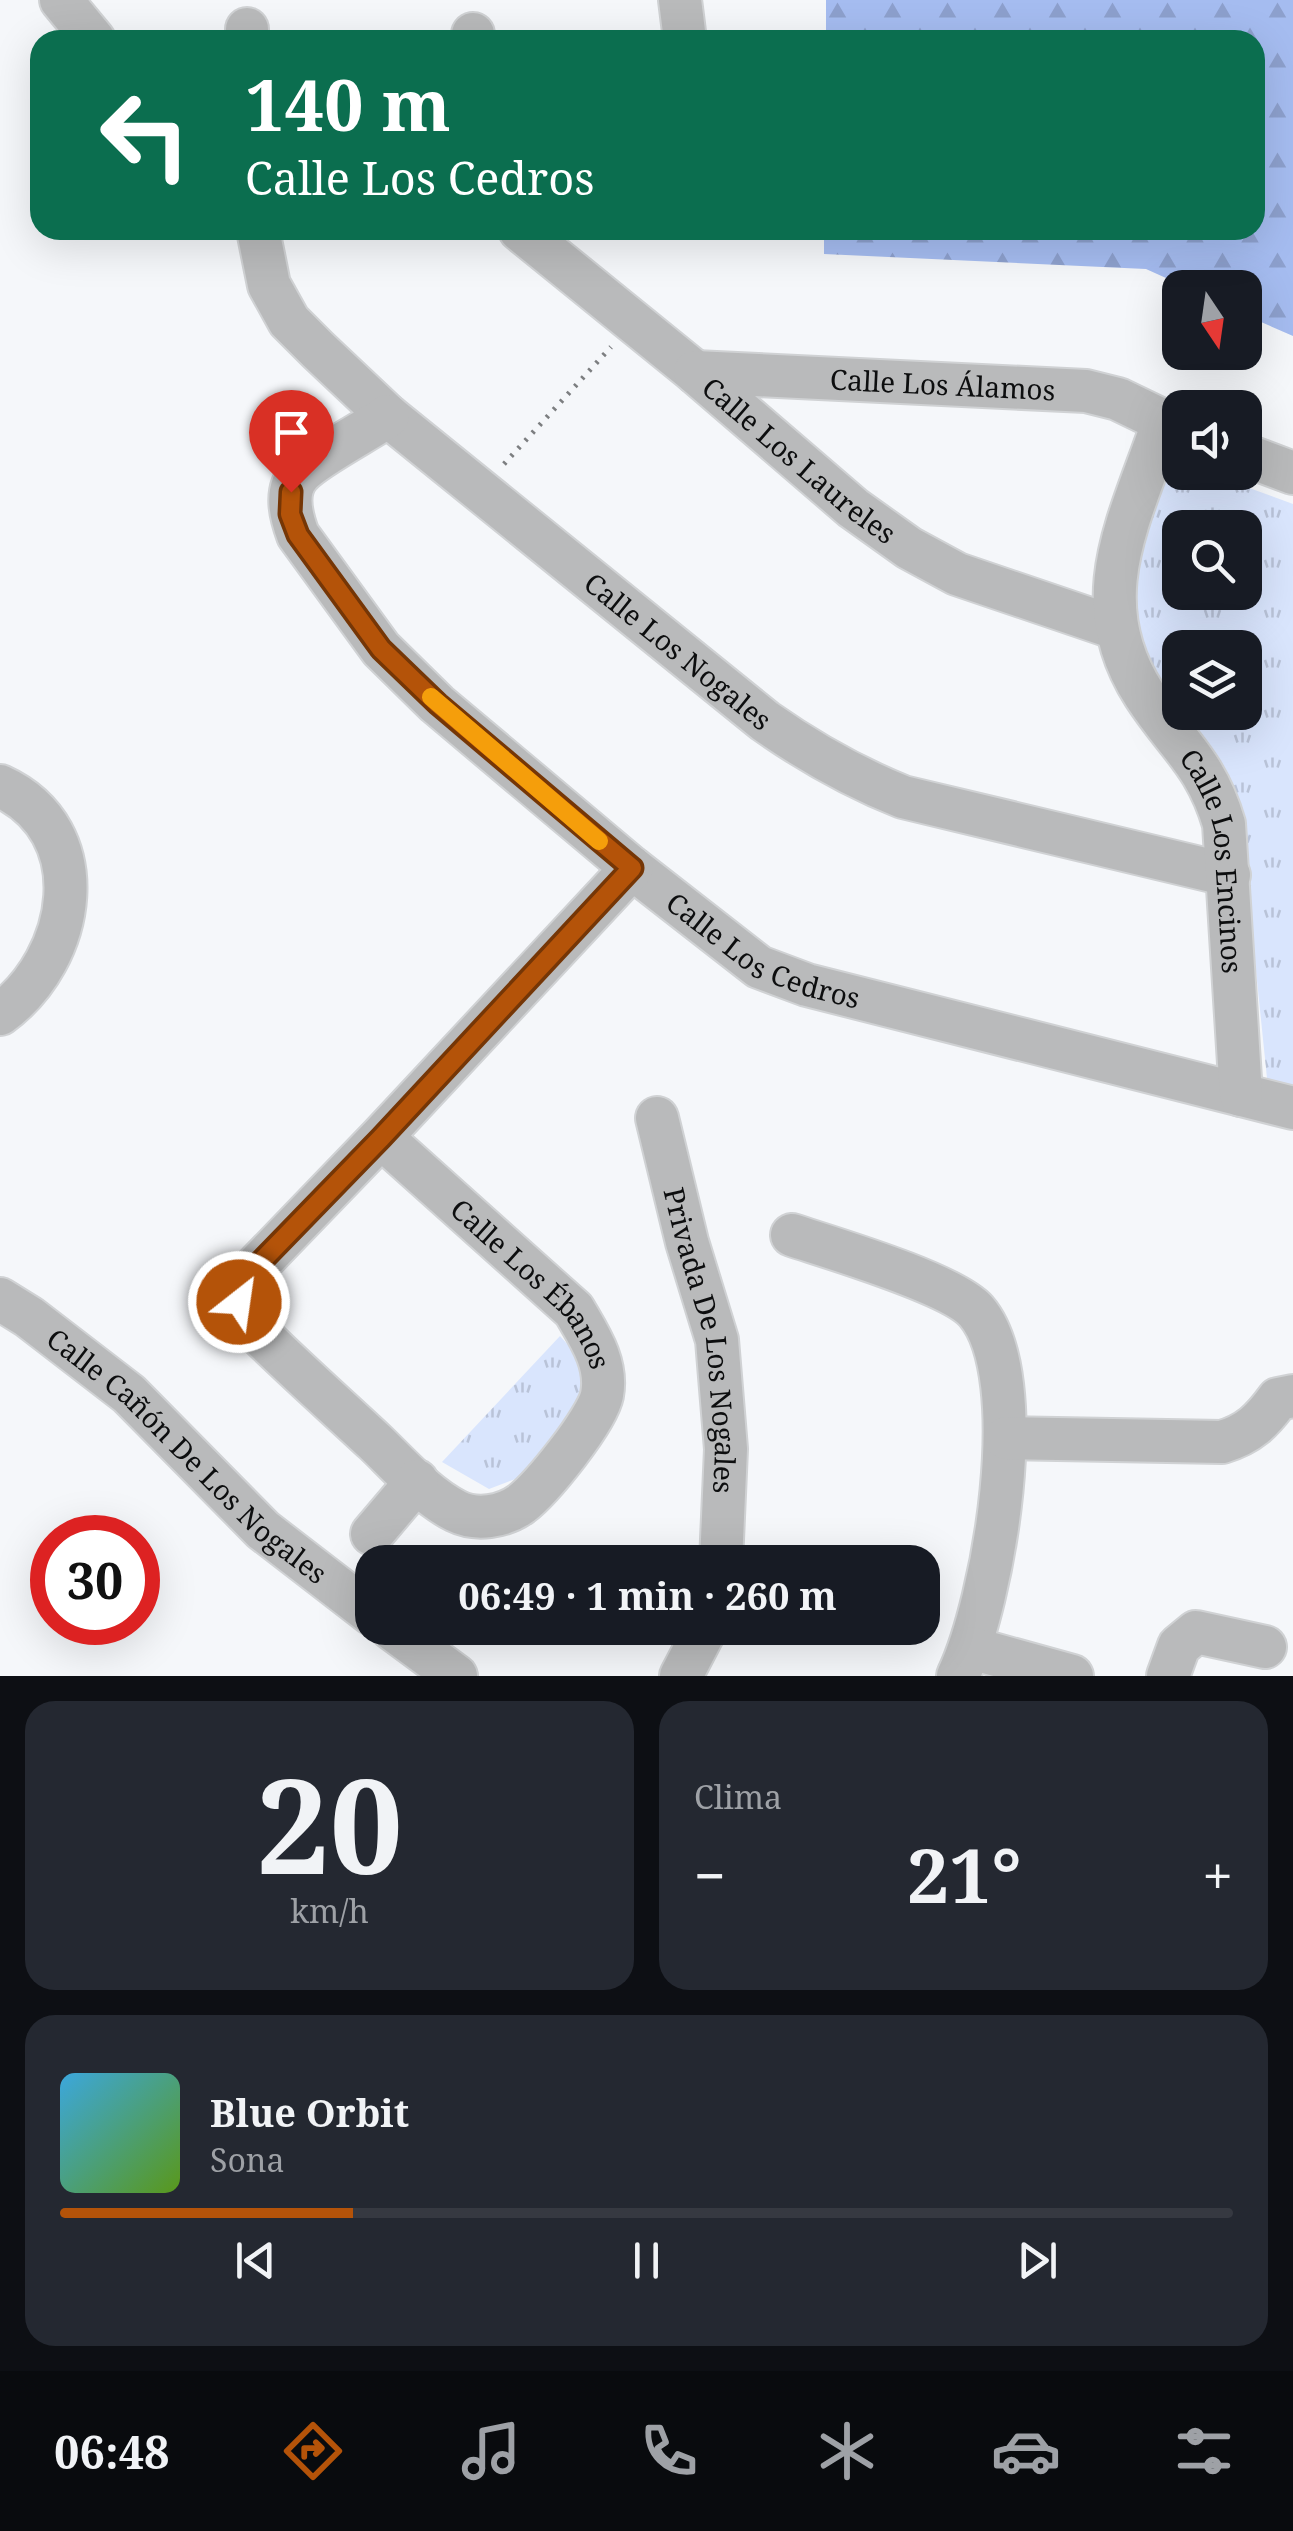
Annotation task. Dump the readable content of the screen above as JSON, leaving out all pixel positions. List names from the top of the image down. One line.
{"streets":{"street":["Calle Los Álamos","Calle Los Laureles","Calle Los Nogales","Calle Los Encinos","Calle Los Cedros","Calle Los Ébanos","Privada De Los Nogales","Calle Cañón De Los Nogales"]},"crossings":[["Calle Los Álamos","Calle Los Laureles"],["Calle Los Laureles","Calle Los Encinos"],["Calle Los Nogales","Calle Los Encinos"],["Calle Los Nogales","Calle Los Cedros"],["Calle Los Encinos","Calle Los Cedros"]],"north":"bottom","page":{"turn":["140 m","Calle Los Cedros"],"limit":"30","trip":"06:49 · 1 min · 260 m","tile":[["20","km/h"],"Clima"],"heat":["−","21°","+"],"song":["Blue Orbit","Sona"],"tabs":"06:48"}}
